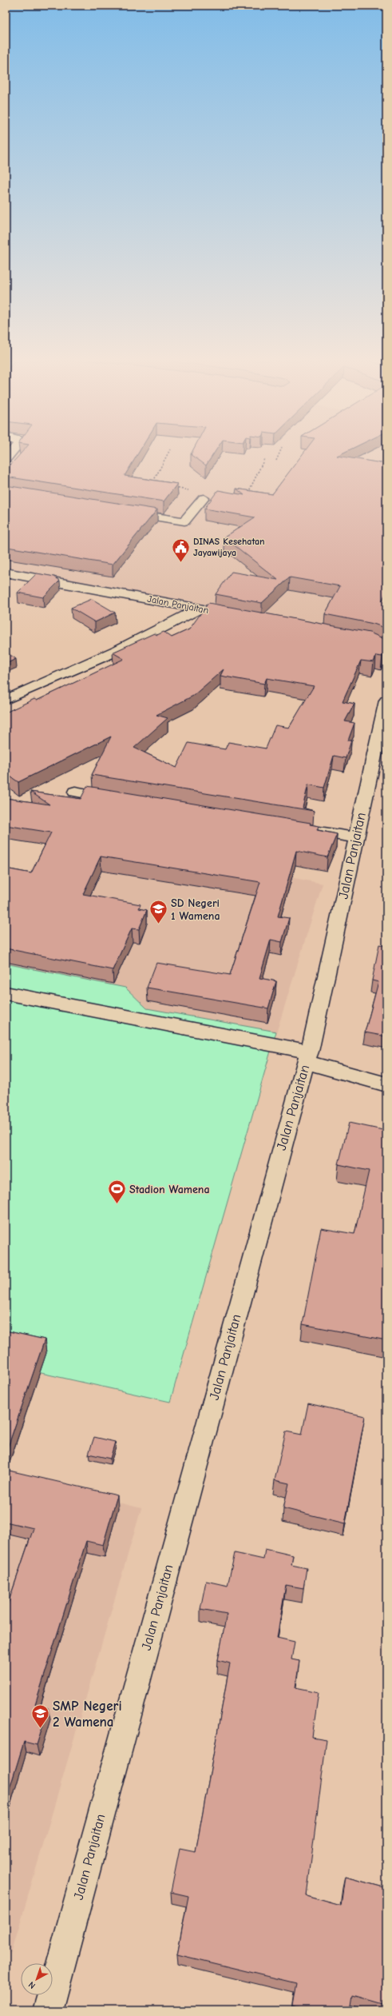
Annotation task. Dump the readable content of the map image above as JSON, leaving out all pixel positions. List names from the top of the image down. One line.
{"streets":{"street":["Jalan Panjaitan"]},"places":{"public building":["DINAS Kesehatan Jayawijaya"],"school or university":["SD Negeri 1 Wamena","SMP Negeri 2 Wamena"],"sports":["Stadion Wamena"]},"north":"bottom left"}
